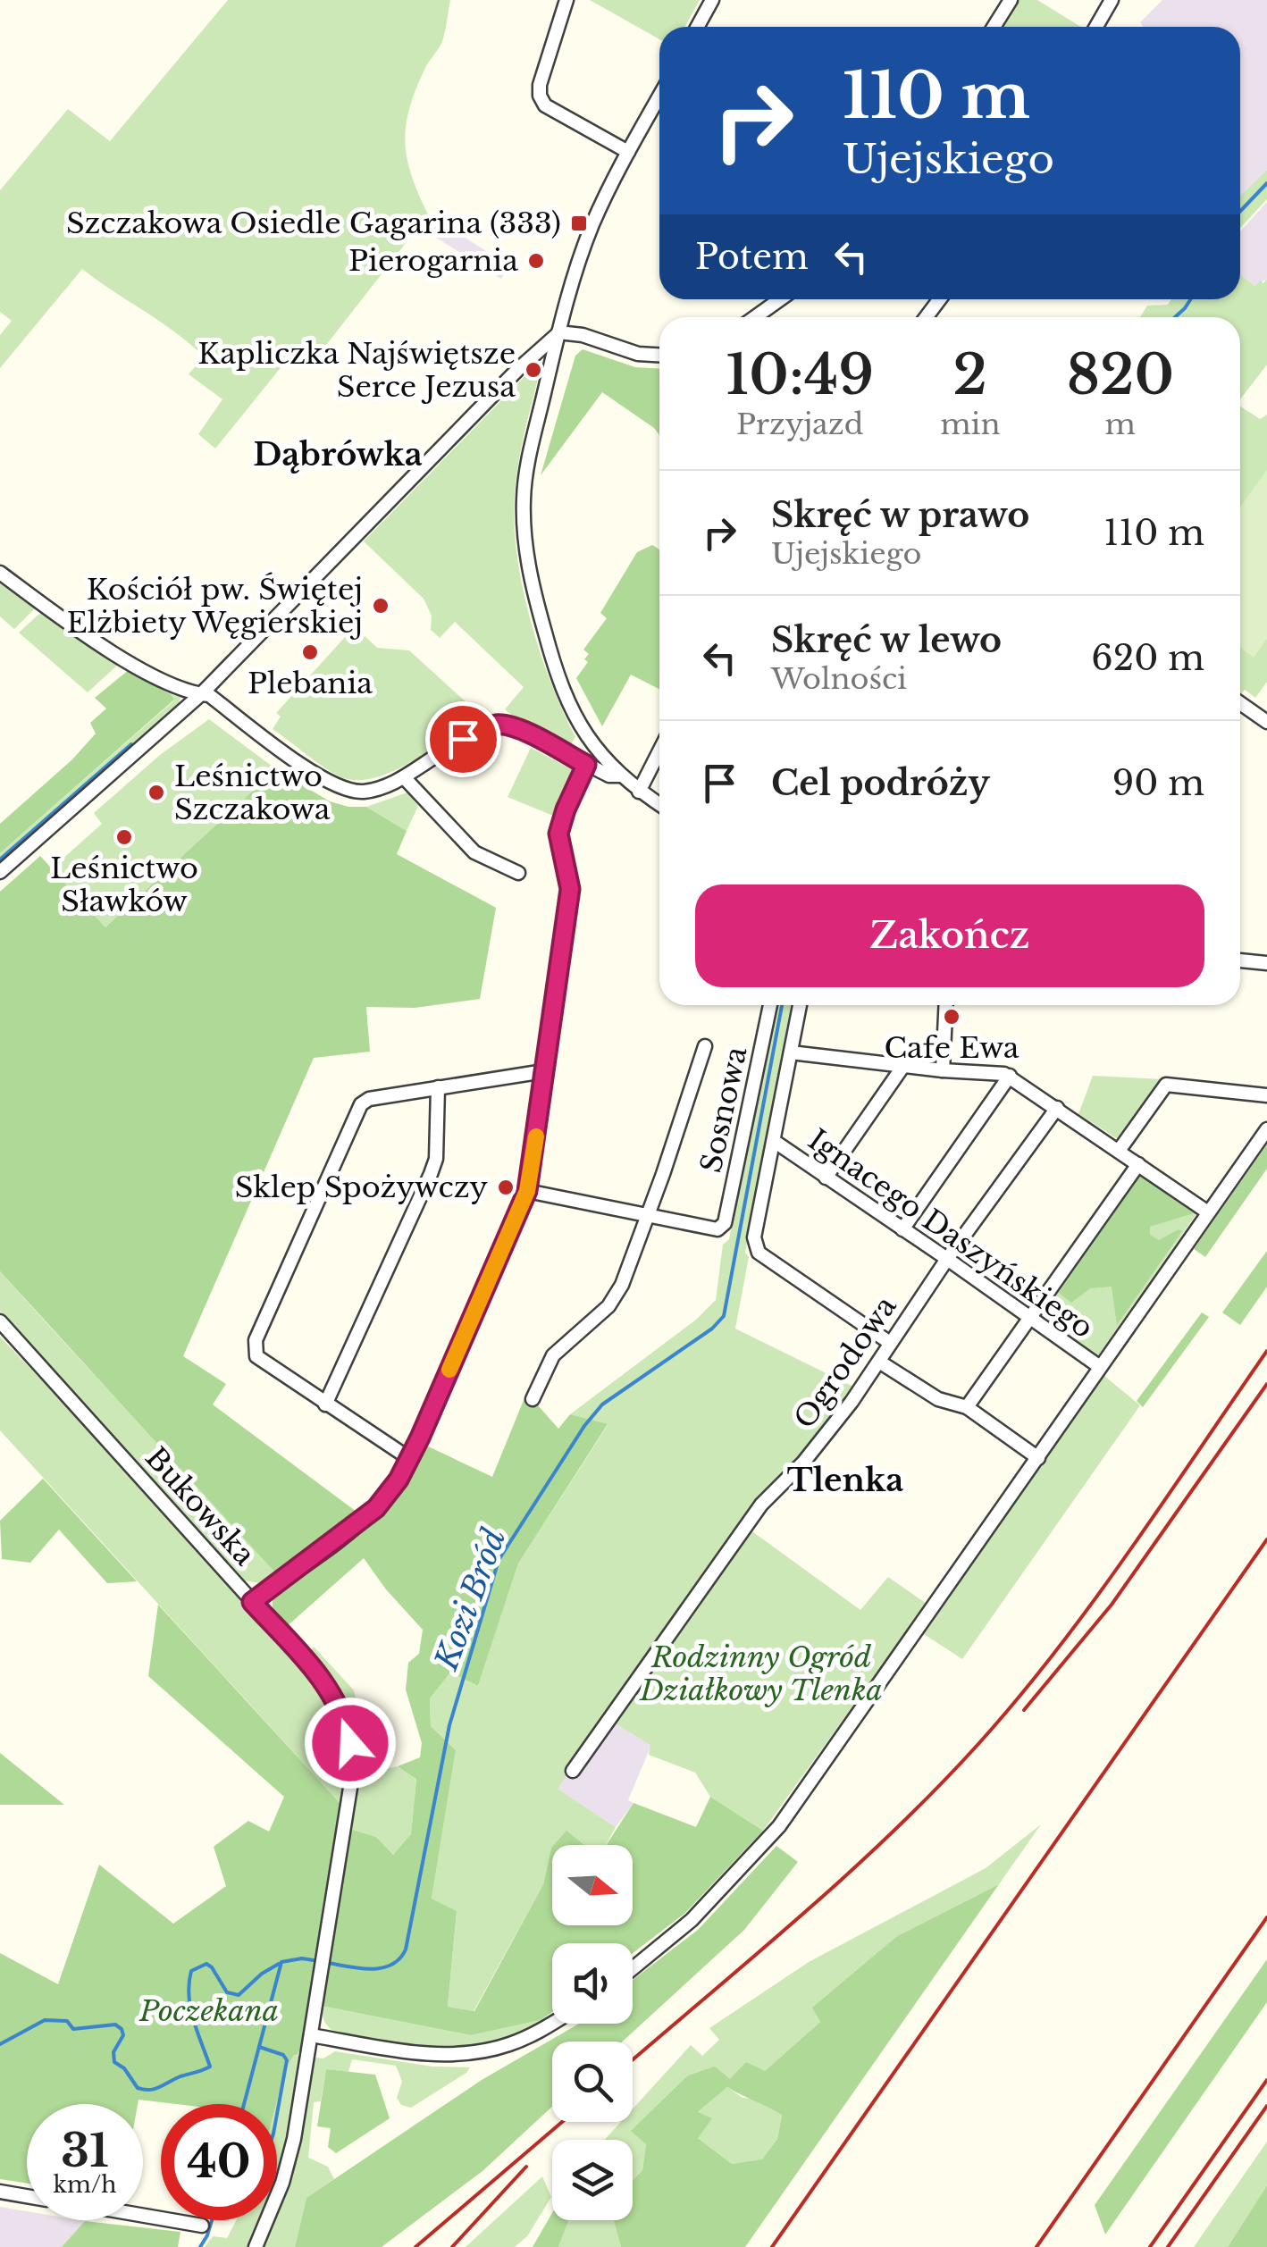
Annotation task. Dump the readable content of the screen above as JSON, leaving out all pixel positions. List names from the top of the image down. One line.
{"streets":{"street":["Sosnowa","Ignacego Daszyńskiego","Ogrodowa","Bukowska"]},"crossings":[["Ignacego Daszyńskiego","Ogrodowa"]],"districts":["Dąbrówka","Tlenka"],"water":["Kozi Bród"],"parks":["Rodzinny Ogród Działkowy Tlenka","Poczekana"],"places":{"transit":["Szczakowa Osiedle Gagarina (333)"],"other":["Pierogarnia","Kapliczka Najświętsze Serce Jezusa","Kościół pw. Świętej Elżbiety Węgierskiej","Plebania","Leśnictwo Szczakowa","Leśnictwo Sławków","Cafe Ewa","Sklep Spożywczy"]},"north":"right","page":{"turn":["110 m","Ujejskiego"],"then":"Potem","eta":["10:49","Przyjazd","2","min","820","m"],"list":[{"name":"Skręć w prawo","note":"Ujejskiego","value":"110 m"},{"name":"Skręć w lewo","note":"Wolności","value":"620 m"},{"name":"Cel podróży","value":"90 m"}],"buttons":"Zakończ","speed":"31 km/h","limit":"40"}}
